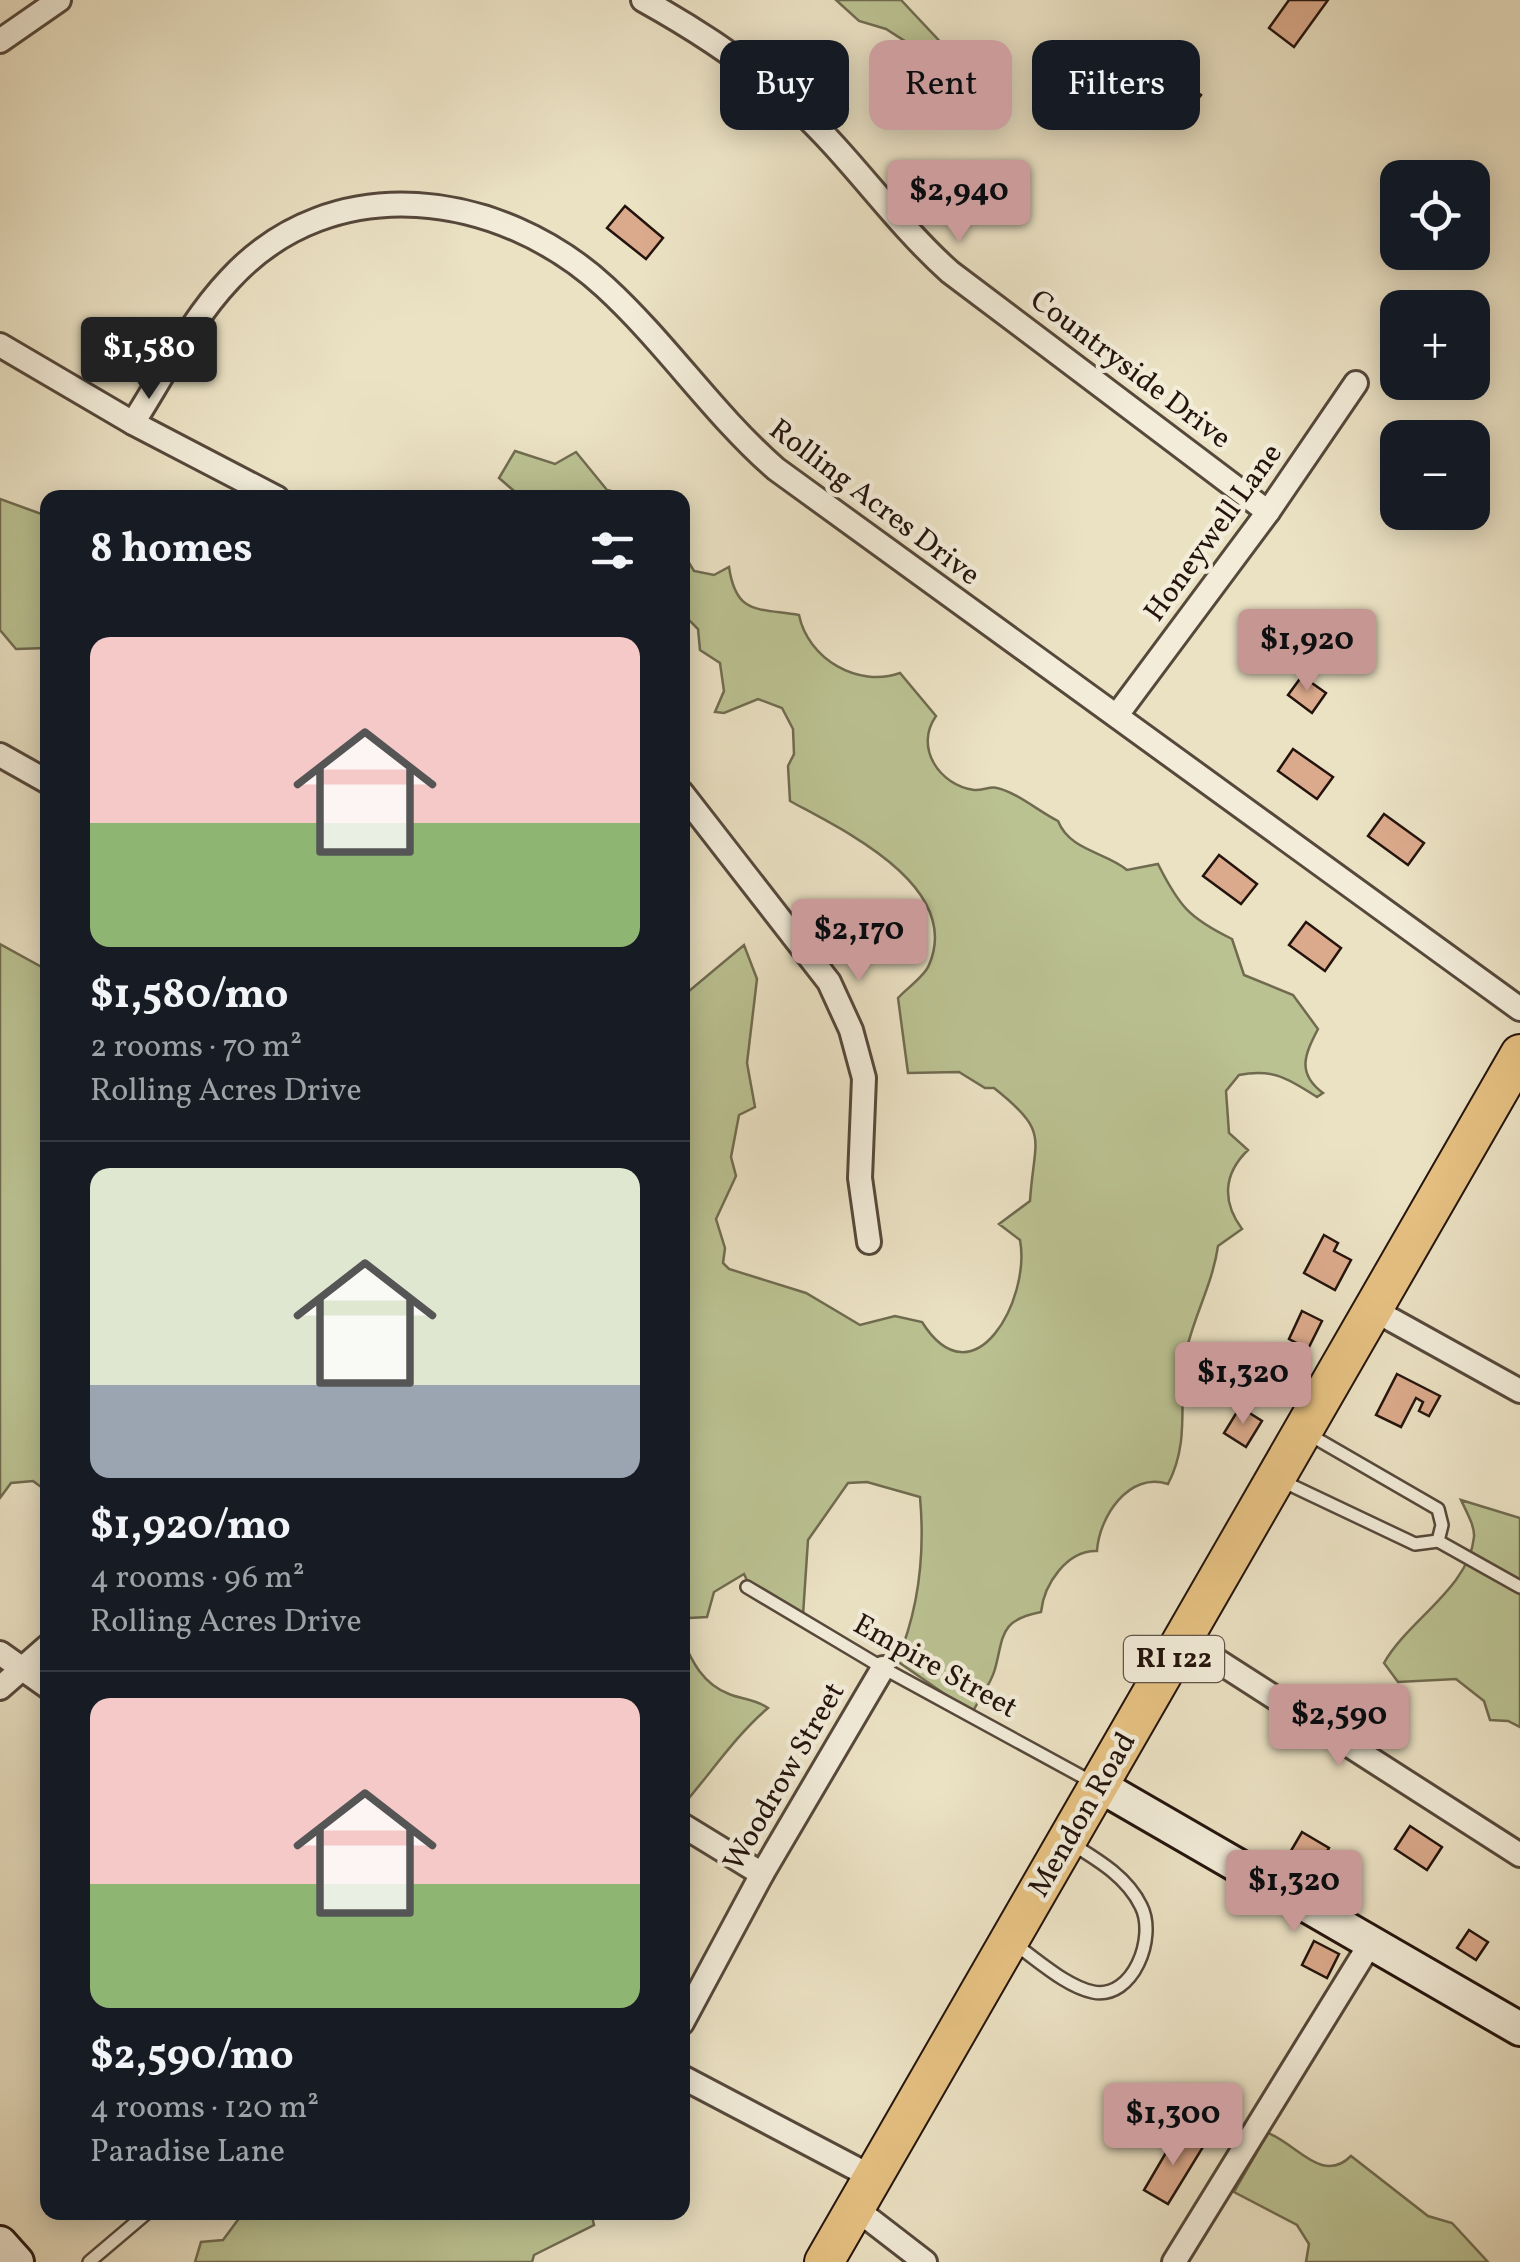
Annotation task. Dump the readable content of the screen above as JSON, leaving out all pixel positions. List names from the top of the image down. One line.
{"streets":{"main road":["RI 122","Mendon Road"],"street":["Countryside Drive","Rolling Acres Drive","Honeywell Lane","Woodrow Street"],"lane":["Empire Street"]},"crossings":[["Countryside Drive","Honeywell Lane"],["Rolling Acres Drive","Honeywell Lane"],["Empire Street","Woodrow Street"],["Empire Street","Mendon Road"]],"page":{"chip":["Buy","Rent","Filters"],"map_buttons":["+","−"],"price":["$2,940","$1,580","$1,920","$2,170","$1,320","$2,590","$1,320","$1,300"],"heading":"8 homes","list":[{"name":"$1,580/mo","note":"2 rooms · 70 m² · Rolling Acres Drive"},{"name":"$1,920/mo","note":"4 rooms · 96 m² · Rolling Acres Drive"},{"name":"$2,590/mo","note":"4 rooms · 120 m² · Paradise Lane"}]}}
